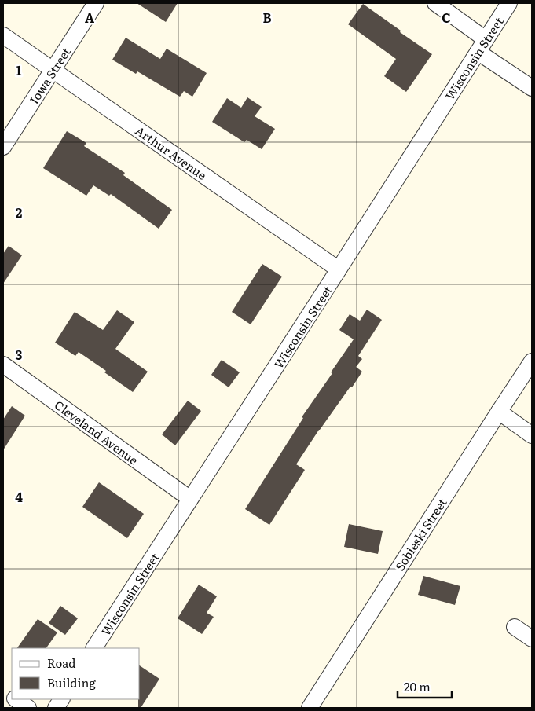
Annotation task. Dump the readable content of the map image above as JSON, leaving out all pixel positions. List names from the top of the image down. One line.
{"streets":{"street":["Wisconsin Street","Iowa Street","Arthur Avenue","Cleveland Avenue","Sobieski Street"]},"crossings":[["Wisconsin Street","Arthur Avenue"],["Wisconsin Street","Cleveland Avenue"],["Iowa Street","Arthur Avenue"]],"legend":["Road","Building"],"scale_bar":"20 m","grid":{"columns":["A","B","C"],"rows":["1","2","3","4"]}}
